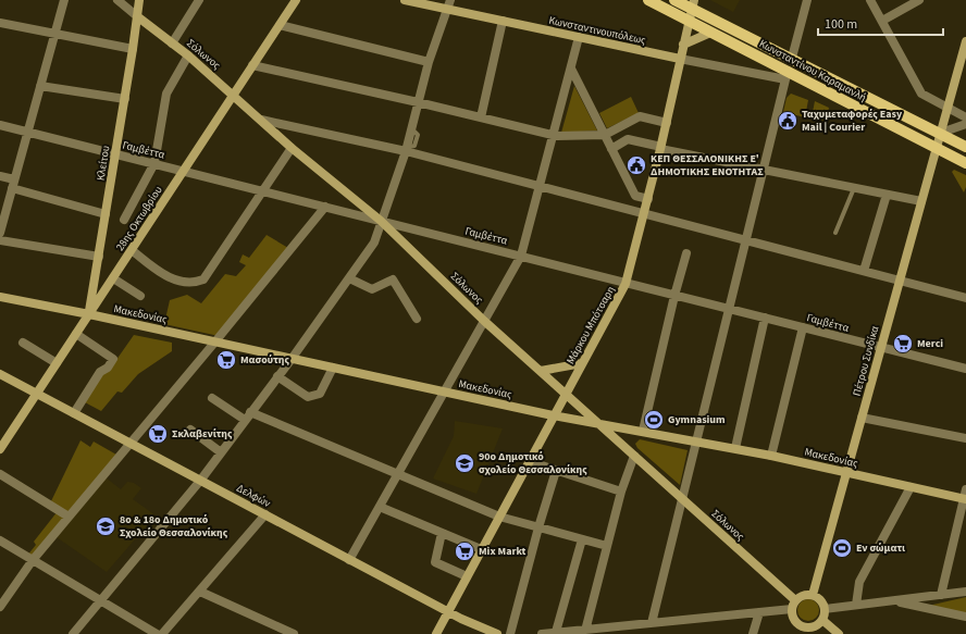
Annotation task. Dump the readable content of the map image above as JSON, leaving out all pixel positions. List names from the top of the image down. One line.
{"streets":{"main road":["Κωνσταντίνου Καραμανλή"],"street":["Κωνσταντινουπόλεως","Σόλωνος","Γαμβέττα","Κλείτου","28ης Οκτωβρίου","Μακεδονίας","Μάρκου Μπότσαρη","Πέτρου Συνδίκα","Δελφών"]},"crossings":[["Κωνσταντινουπόλεως","Κωνσταντίνου Καραμανλή"],["Κωνσταντινουπόλεως","Μάρκου Μπότσαρη"],["Σόλωνος","Γαμβέττα"],["Σόλωνος","Κλείτου"],["Σόλωνος","28ης Οκτωβρίου"],["Σόλωνος","Μακεδονίας"],["Σόλωνος","Μάρκου Μπότσαρη"],["Σόλωνος","Πέτρου Συνδίκα"],["Κωνσταντίνου Καραμανλή","Μάρκου Μπότσαρη"],["Κωνσταντίνου Καραμανλή","Πέτρου Συνδίκα"],["Γαμβέττα","Κλείτου"],["Γαμβέττα","28ης Οκτωβρίου"],["Γαμβέττα","Μάρκου Μπότσαρη"],["Γαμβέττα","Πέτρου Συνδίκα"],["Κλείτου","28ης Οκτωβρίου"],["Κλείτου","Μακεδονίας"],["28ης Οκτωβρίου","Μακεδονίας"],["28ης Οκτωβρίου","Δελφών"],["Μακεδονίας","Μάρκου Μπότσαρη"],["Μακεδονίας","Πέτρου Συνδίκα"],["Μάρκου Μπότσαρη","Δελφών"]],"places":{"public building":["Ταχυμεταφορές Easy Mail | Courier","ΚΕΠ ΘΕΣΣΑΛΟΝΙΚΗΣ Ε' ΔΗΜΟΤΙΚΗΣ ΕΝΟΤΗΤΑΣ"],"supermarket":["Merci","Μασούτης","Σκλαβενίτης","Mix Markt"],"sports":["Gymnasium","Εν σώματι"],"school or university":["90ο Δημοτικό σχολείο Θεσσαλονίκης","8ο & 18ο Δημοτικό Σχολείο Θεσσαλονίκης"]},"scale_bar":"100 m"}
